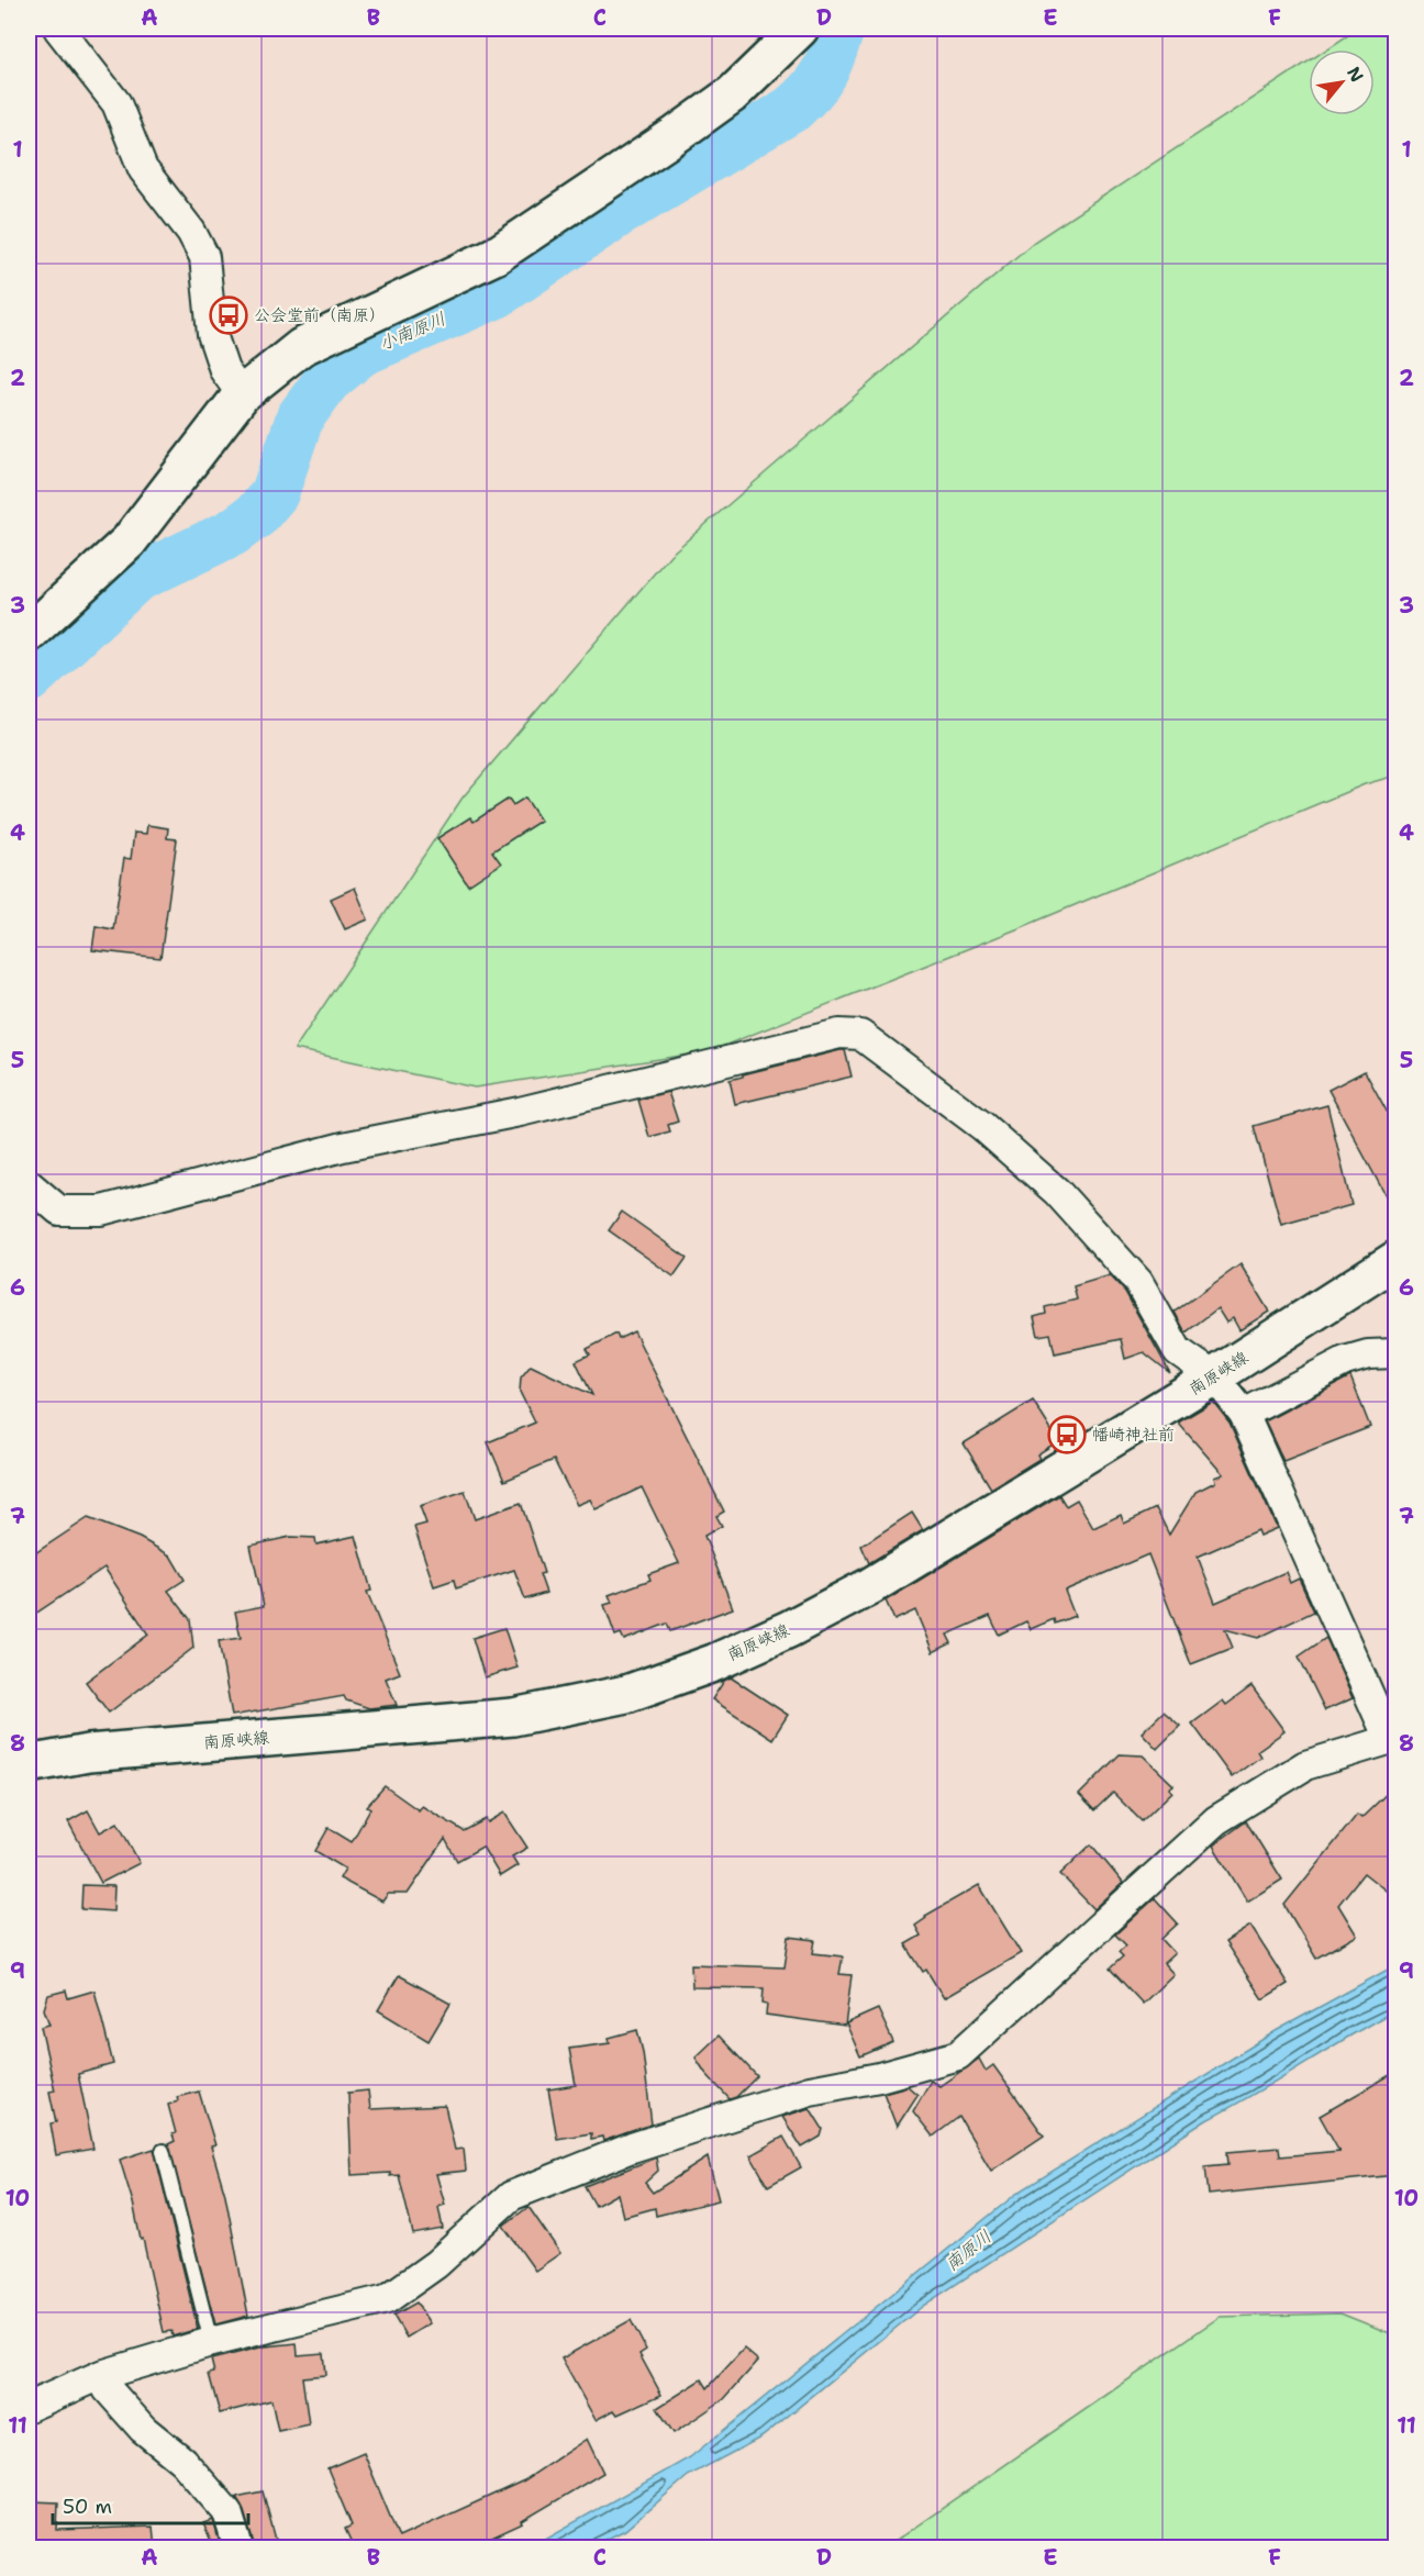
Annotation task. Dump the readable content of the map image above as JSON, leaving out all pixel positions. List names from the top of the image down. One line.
{"streets":{"main road":["南原峡線"]},"water":["小南原川","南原川"],"places":{"bus stop":["公会堂前（南原）","幡崎神社前"]},"scale_bar":"50 m","north":"top right","grid":{"columns":["A","B","C","D","E","F"],"rows":["1","2","3","4","5","6","7","8","9","10","11"]}}
